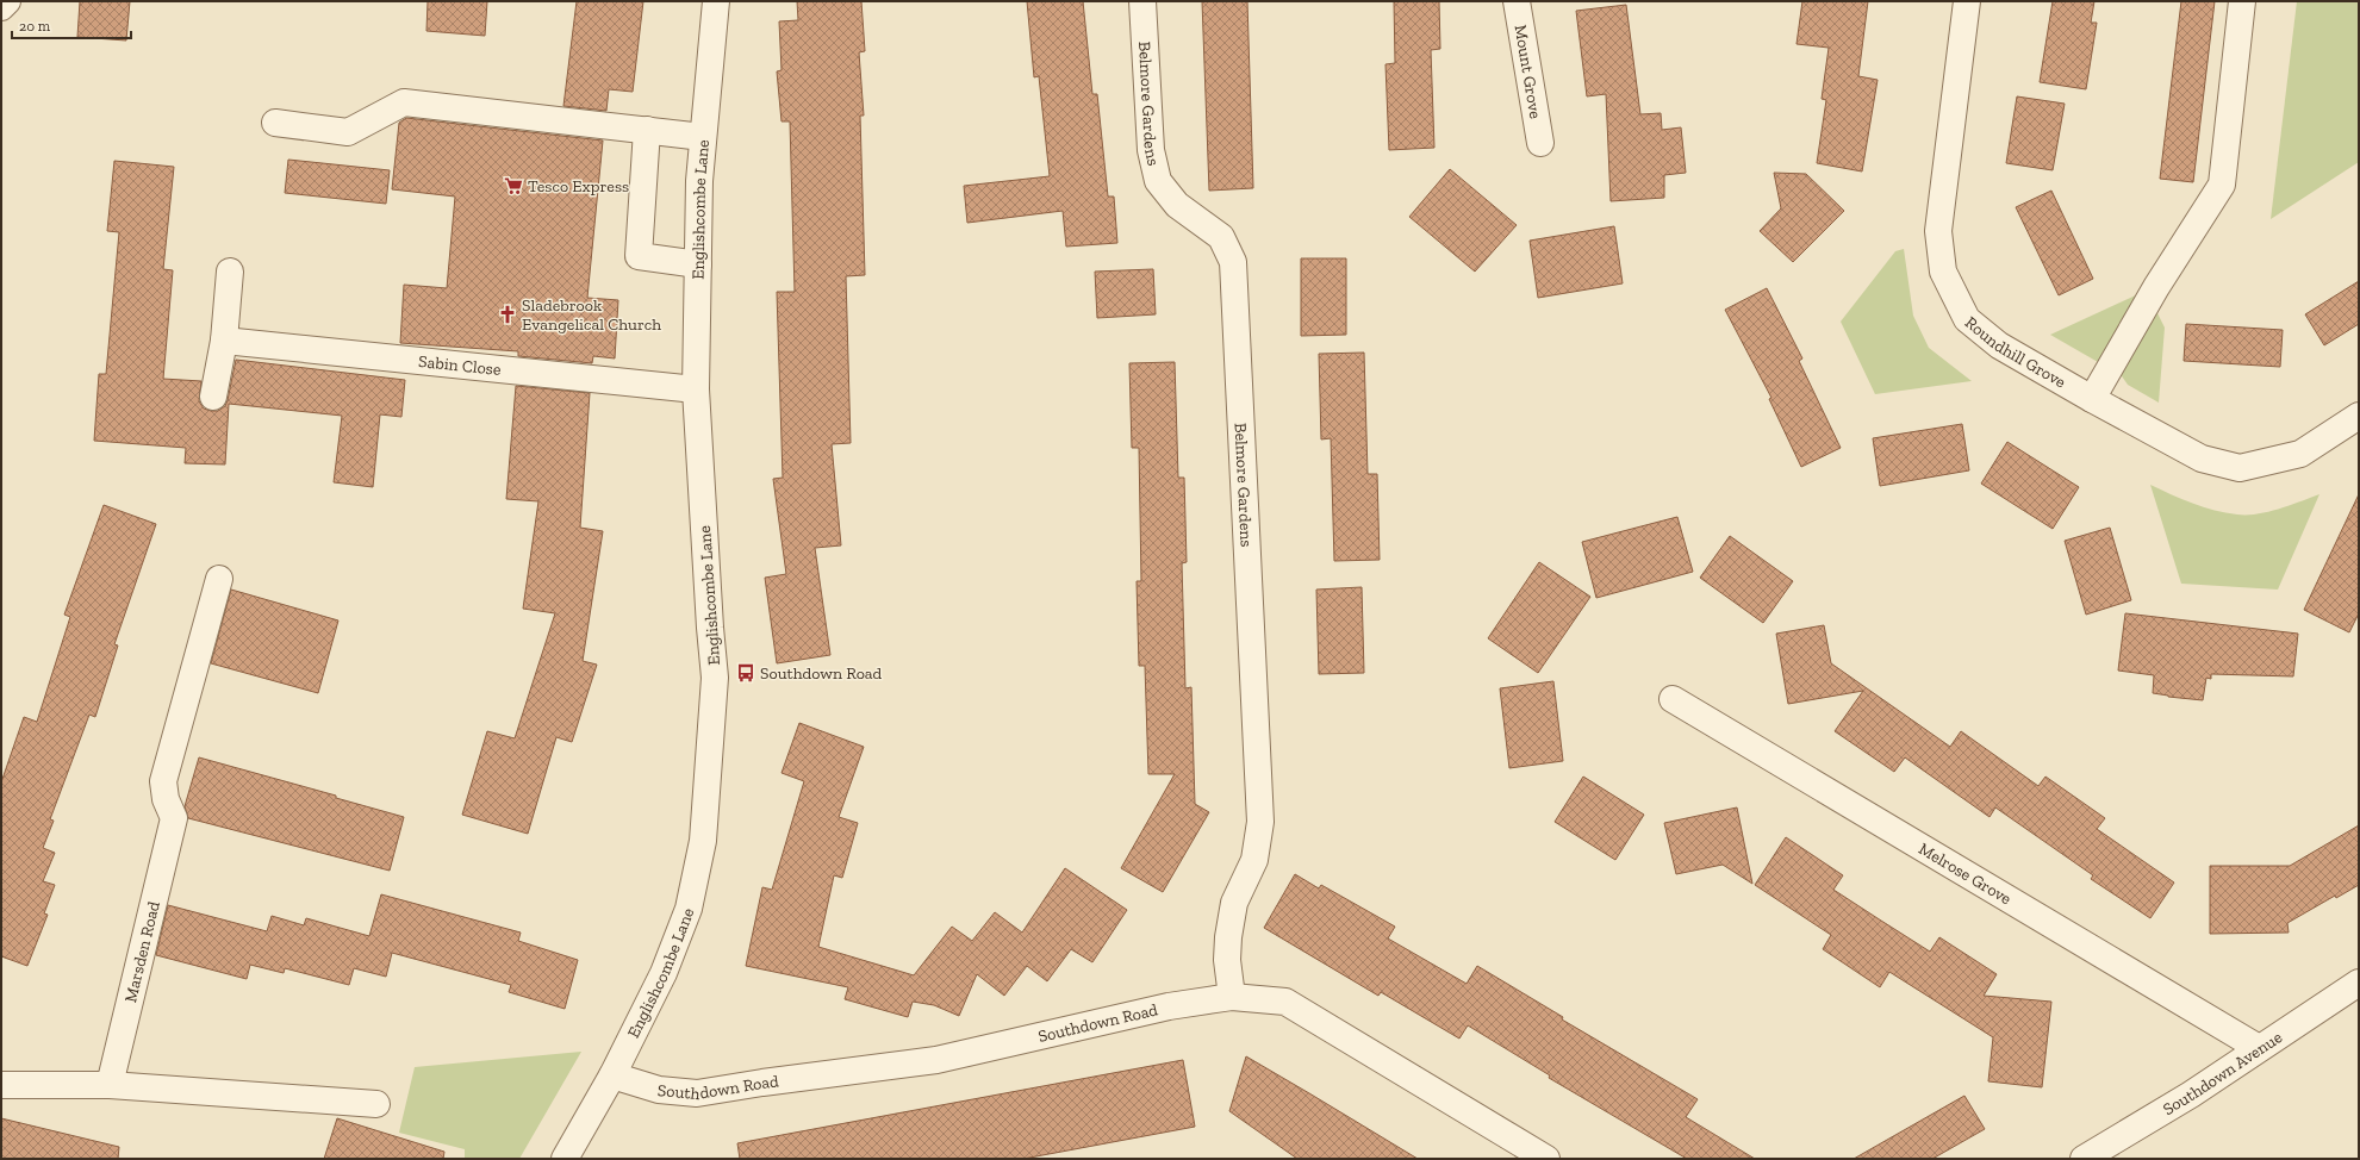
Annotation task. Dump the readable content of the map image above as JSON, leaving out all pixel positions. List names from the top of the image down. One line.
{"streets":{"street":["Mount Grove","Belmore Gardens","Englishcombe Lane","Roundhill Grove","Sabin Close","Melrose Grove","Marsden Road","Southdown Road","Southdown Avenue"]},"crossings":[["Belmore Gardens","Southdown Road"],["Englishcombe Lane","Sabin Close"],["Englishcombe Lane","Southdown Road"],["Melrose Grove","Southdown Avenue"]],"places":{"supermarket":["Tesco Express"],"church":["Sladebrook Evangelical Church"],"bus stop":["Southdown Road"]},"scale_bar":"20 m"}
